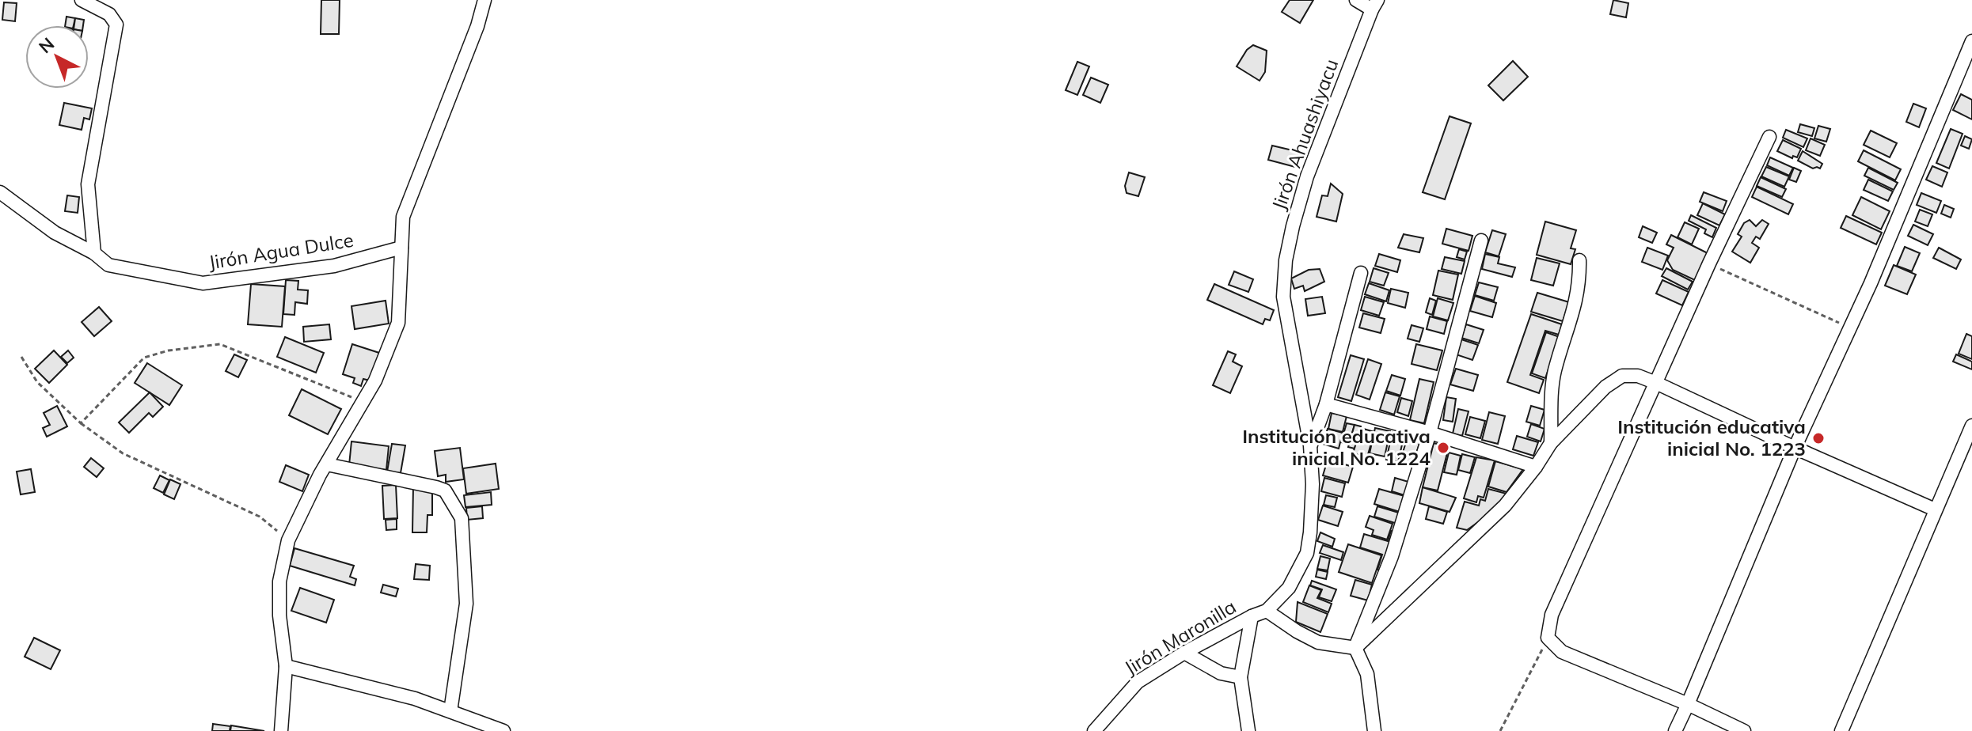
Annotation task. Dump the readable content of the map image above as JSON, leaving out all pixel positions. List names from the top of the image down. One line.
{"streets":{"street":["Jirón Ahuashiyacu","Jirón Agua Dulce","Jirón Maronilla"]},"crossings":[["Jirón Ahuashiyacu","Jirón Maronilla"]],"places":["Institución educativa inicial No. 1223","Institución educativa inicial No. 1224"],"north":"top left"}
